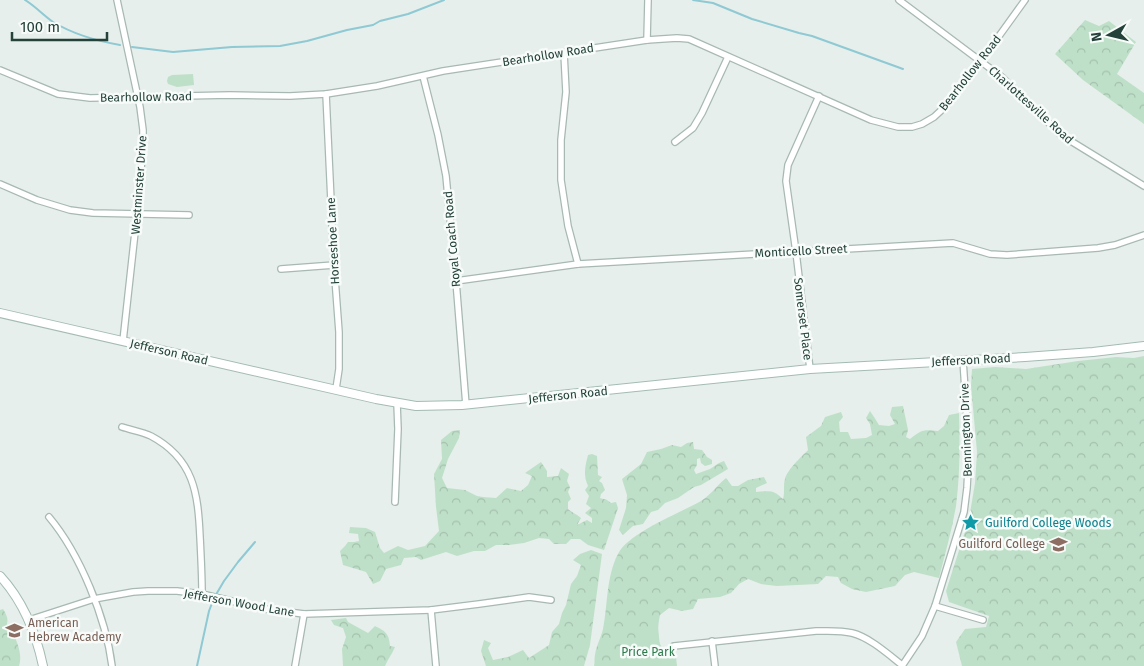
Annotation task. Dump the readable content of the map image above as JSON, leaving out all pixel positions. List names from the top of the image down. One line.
{"streets":{"street":["Bearhollow Road","Charlottesville Road","Westminster Drive","Royal Coach Road","Horseshoe Lane","Monticello Street","Somerset Place","Jefferson Road","Bennington Drive","Jefferson Wood Lane"]},"crossings":[["Bearhollow Road","Charlottesville Road"],["Bearhollow Road","Westminster Drive"],["Bearhollow Road","Royal Coach Road"],["Bearhollow Road","Horseshoe Lane"],["Bearhollow Road","Somerset Place"],["Westminster Drive","Jefferson Road"],["Royal Coach Road","Monticello Street"],["Royal Coach Road","Jefferson Road"],["Horseshoe Lane","Jefferson Road"],["Monticello Street","Somerset Place"],["Somerset Place","Jefferson Road"],["Jefferson Road","Bennington Drive"]],"parks":["Price Park"],"places":{"place":["Guilford College Woods"],"school or university":["Guilford College","American Hebrew Academy"]},"scale_bar":"100 m","north":"left"}
